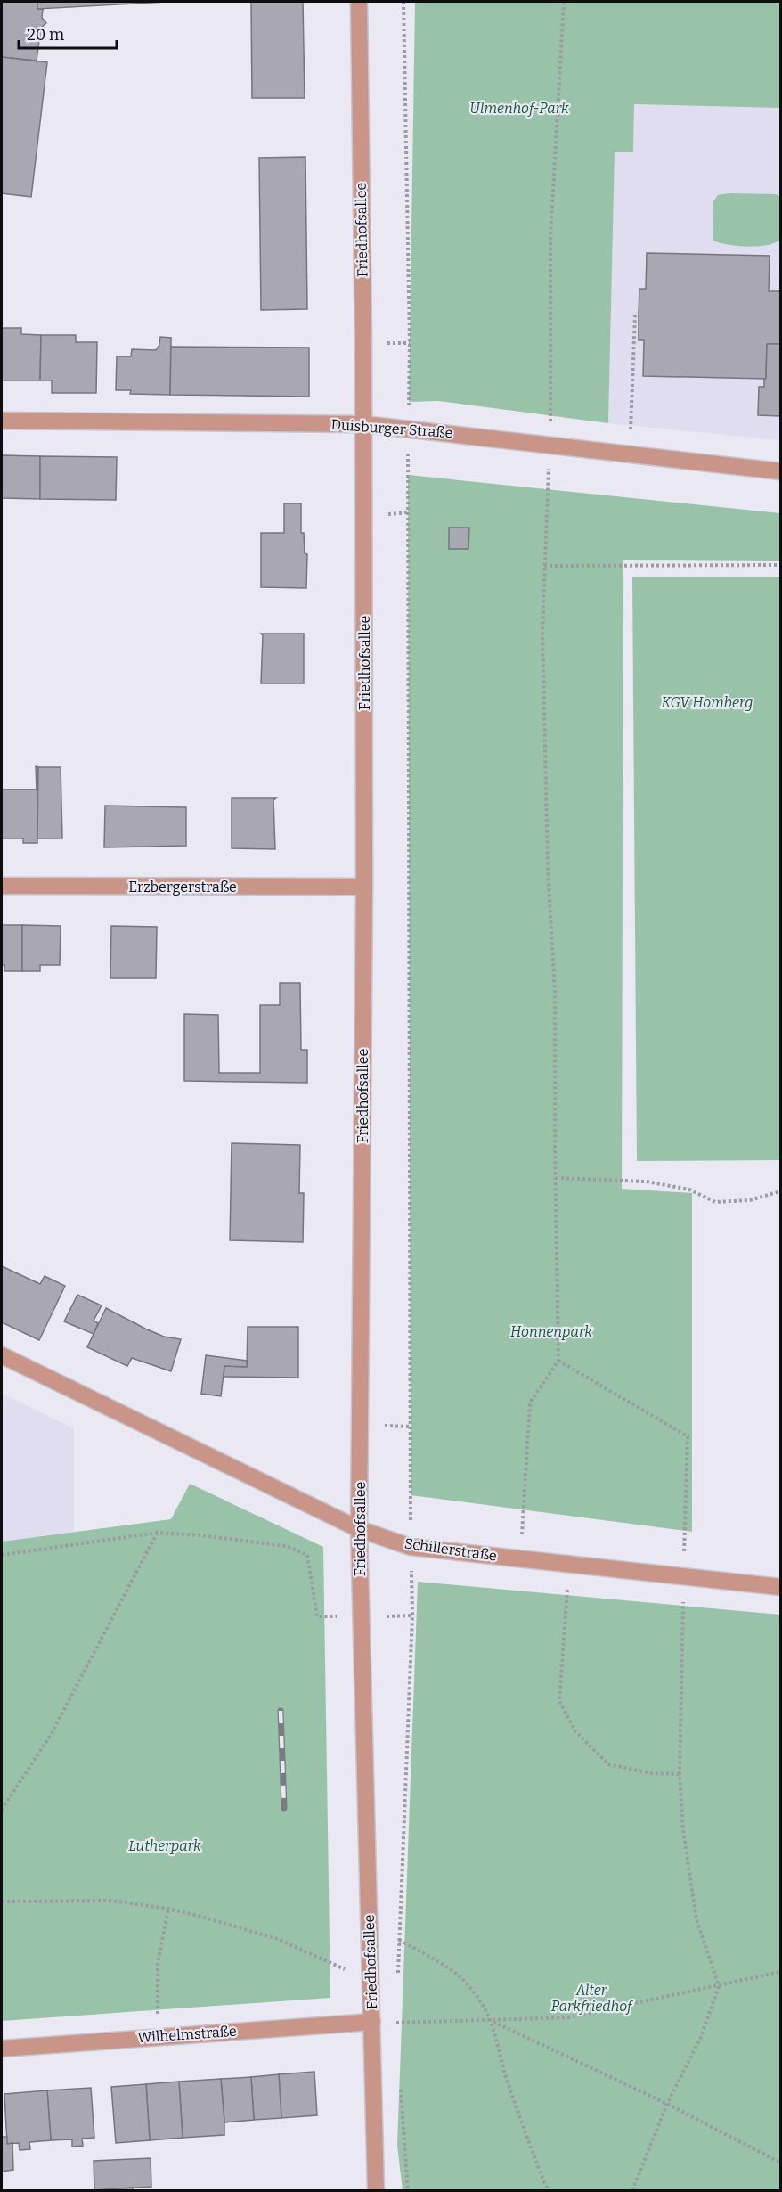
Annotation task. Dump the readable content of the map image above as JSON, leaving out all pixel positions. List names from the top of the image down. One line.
{"streets":{"street":["Friedhofsallee","Duisburger Straße","Erzbergerstraße","Schillerstraße","Wilhelmstraße"]},"crossings":[["Friedhofsallee","Duisburger Straße"],["Friedhofsallee","Erzbergerstraße"],["Friedhofsallee","Schillerstraße"],["Friedhofsallee","Wilhelmstraße"]],"parks":["Ulmenhof-Park","KGV Homberg","Honnenpark","Lutherpark","Alter Parkfriedhof"],"scale_bar":"20 m"}
